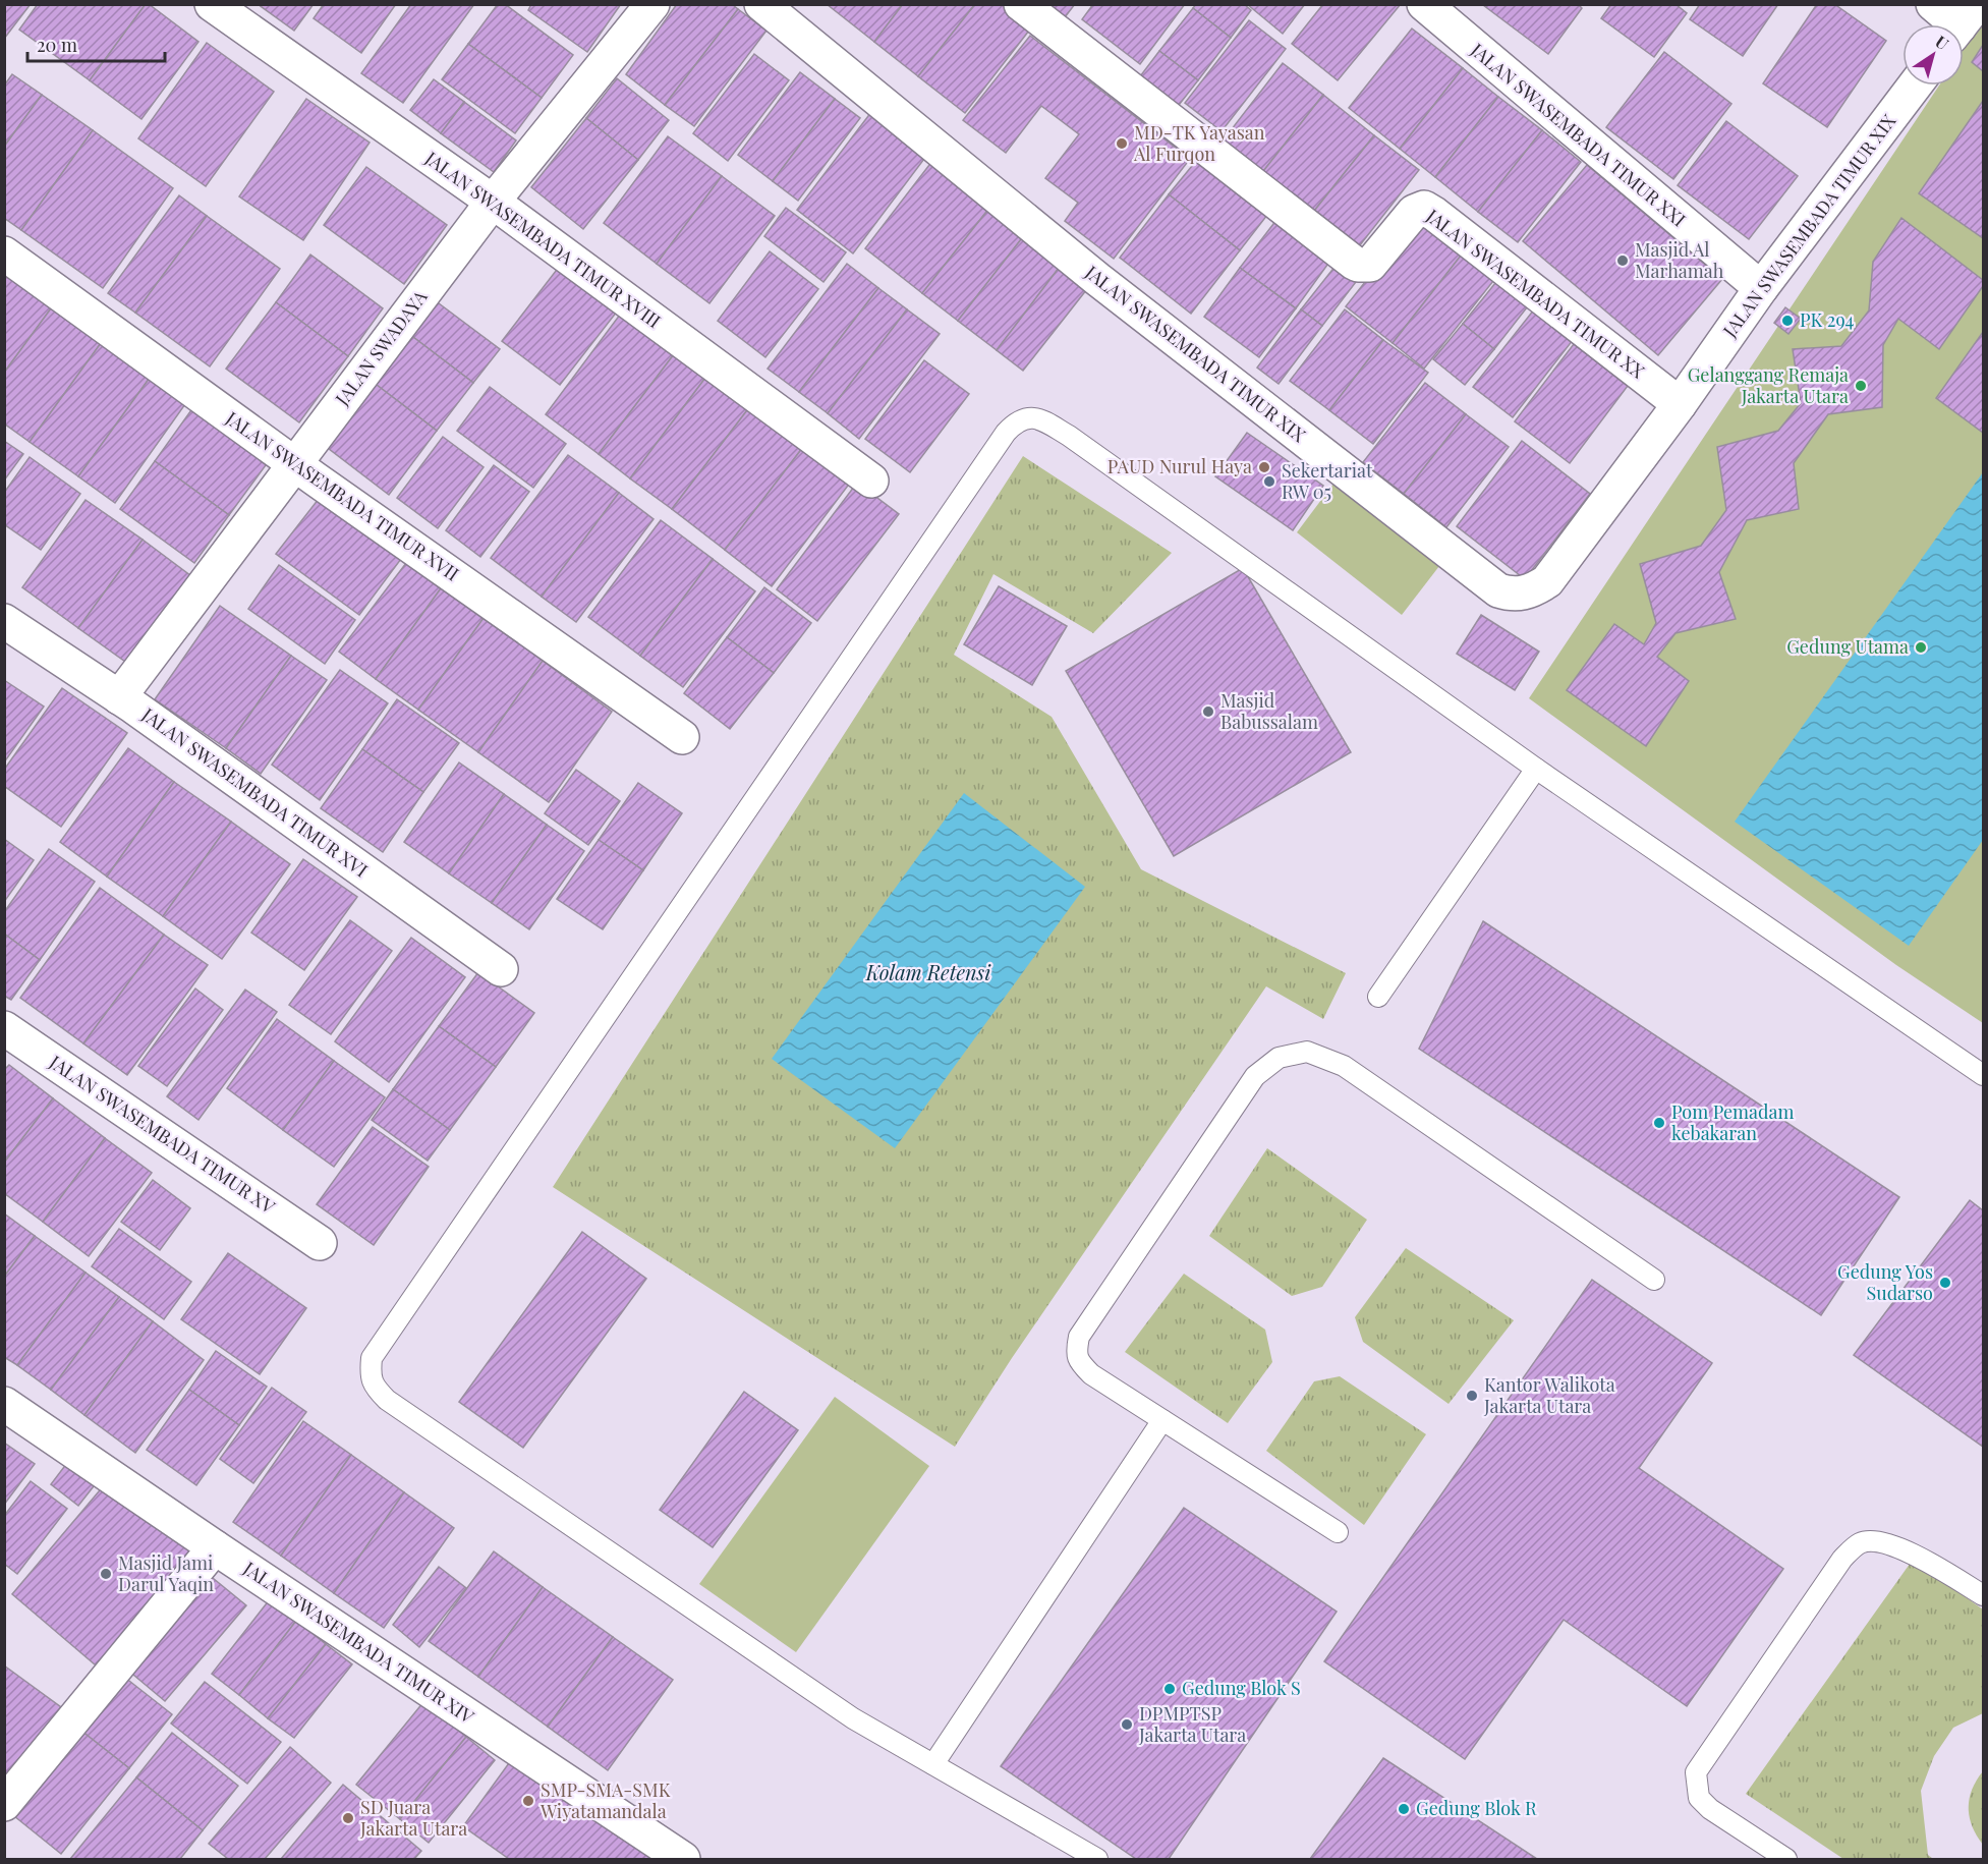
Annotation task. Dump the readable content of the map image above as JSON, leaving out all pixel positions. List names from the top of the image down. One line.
{"streets":{"street":["JALAN SWASEMBADA TIMUR XXI","JALAN SWASEMBADA TIMUR XIX","JALAN SWASEMBADA TIMUR XVIII","JALAN SWASEMBADA TIMUR XX","JALAN SWADAYA","JALAN SWASEMBADA TIMUR XVII","JALAN SWASEMBADA TIMUR XVI","JALAN SWASEMBADA TIMUR XV","JALAN SWASEMBADA TIMUR XIV"]},"crossings":[["JALAN SWASEMBADA TIMUR XXI","JALAN SWASEMBADA TIMUR XIX"],["JALAN SWASEMBADA TIMUR XIX","JALAN SWASEMBADA TIMUR XX"],["JALAN SWASEMBADA TIMUR XVIII","JALAN SWADAYA"],["JALAN SWADAYA","JALAN SWASEMBADA TIMUR XVII"],["JALAN SWADAYA","JALAN SWASEMBADA TIMUR XVI"]],"water":["Kolam Retensi"],"places":["MD-TK Yayasan Al Furqon","Masjid Al Marhamah","PK 294","Gelanggang Remaja Jakarta Utara","PAUD Nurul Haya","Sekertariat RW 05","Gedung Utama","Masjid Babussalam","Pom Pemadam kebakaran","Gedung Yos Sudarso","Kantor Walikota Jakarta Utara","Masjid Jami Darul Yaqin","Gedung Blok S","DPMPTSP Jakarta Utara","SMP-SMA-SMK Wiyatamandala","Gedung Blok R","SD Juara Jakarta Utara"],"scale_bar":"20 m","north":"top right"}
